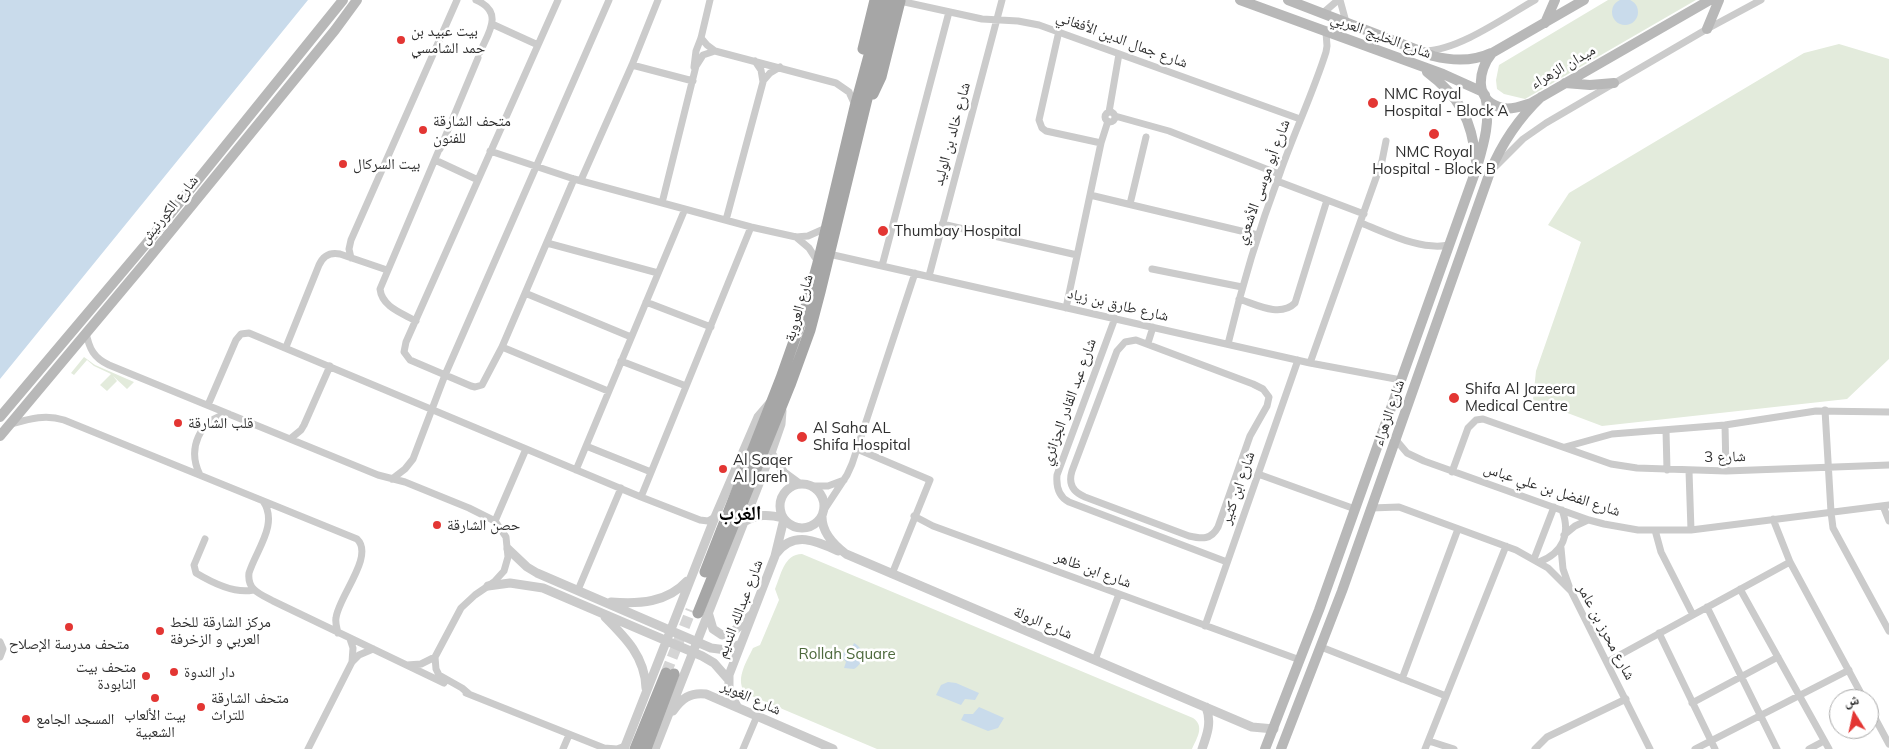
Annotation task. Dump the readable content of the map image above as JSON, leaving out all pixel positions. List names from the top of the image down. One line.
{"streets":{"main road":["شارع الخليج العربي","ميدان الزهراء","شارع الكورنيش","شارع العروبة","شارع الزهراء"],"street":["شارع جمال الدين الأفغاني","شارع خالد بن الوليد","شارع أبو موسى الأشعري","شارع طارق بن زياد","شارع عبد القادر الجزائري","شارع 3","شارع ابن كثير","شارع الفضل بن علي عباس","شارع ابن ظاهر","شارع عبدالله النديم","شارع الرولة","شارع محرز بن عامر","شارع الغوير"]},"crossings":[["شارع الخليج العربي","ميدان الزهراء"],["شارع الخليج العربي","شارع أبو موسى الأشعري"],["شارع الخليج العربي","شارع الزهراء"],["شارع جمال الدين الأفغاني","شارع خالد بن الوليد"],["شارع جمال الدين الأفغاني","شارع أبو موسى الأشعري"],["ميدان الزهراء","شارع الزهراء"],["شارع خالد بن الوليد","شارع طارق بن زياد"],["شارع أبو موسى الأشعري","شارع طارق بن زياد"],["شارع طارق بن زياد","شارع العروبة"],["شارع طارق بن زياد","شارع عبد القادر الجزائري"],["شارع طارق بن زياد","شارع الزهراء"],["شارع طارق بن زياد","شارع ابن كثير"],["شارع عبد القادر الجزائري","شارع ابن كثير"],["شارع الزهراء","شارع الفضل بن علي عباس"],["شارع الزهراء","شارع ابن ظاهر"],["شارع الزهراء","شارع الرولة"],["شارع الزهراء","شارع محرز بن عامر"],["شارع 3","شارع الفضل بن علي عباس"],["شارع ابن كثير","شارع ابن ظاهر"],["شارع عبدالله النديم","شارع الرولة"],["شارع عبدالله النديم","شارع الغوير"]],"districts":["الغرب"],"parks":["Rollah Square"],"places":["بيت عبيد بن حمد الشامسي","NMC Royal Hospital - Block A","متحف الشارقة للفنون","NMC Royal Hospital - Block B","بيت السركال","Thumbay Hospital","Shifa Al Jazeera Medical Centre","قلب الشارقة","Al Saha AL Shifa Hospital","Al Saqer Al Jareh","حصن الشارقة","متحف مدرسة الإصلاح","مركز الشارقة للخط العربي و الزخرفة","دار الندوة","متحف بيت النابودة","بيت الألعاب الشعبية","متحف الشارقة للتراث","المسجد الجامع"],"north":"top"}
